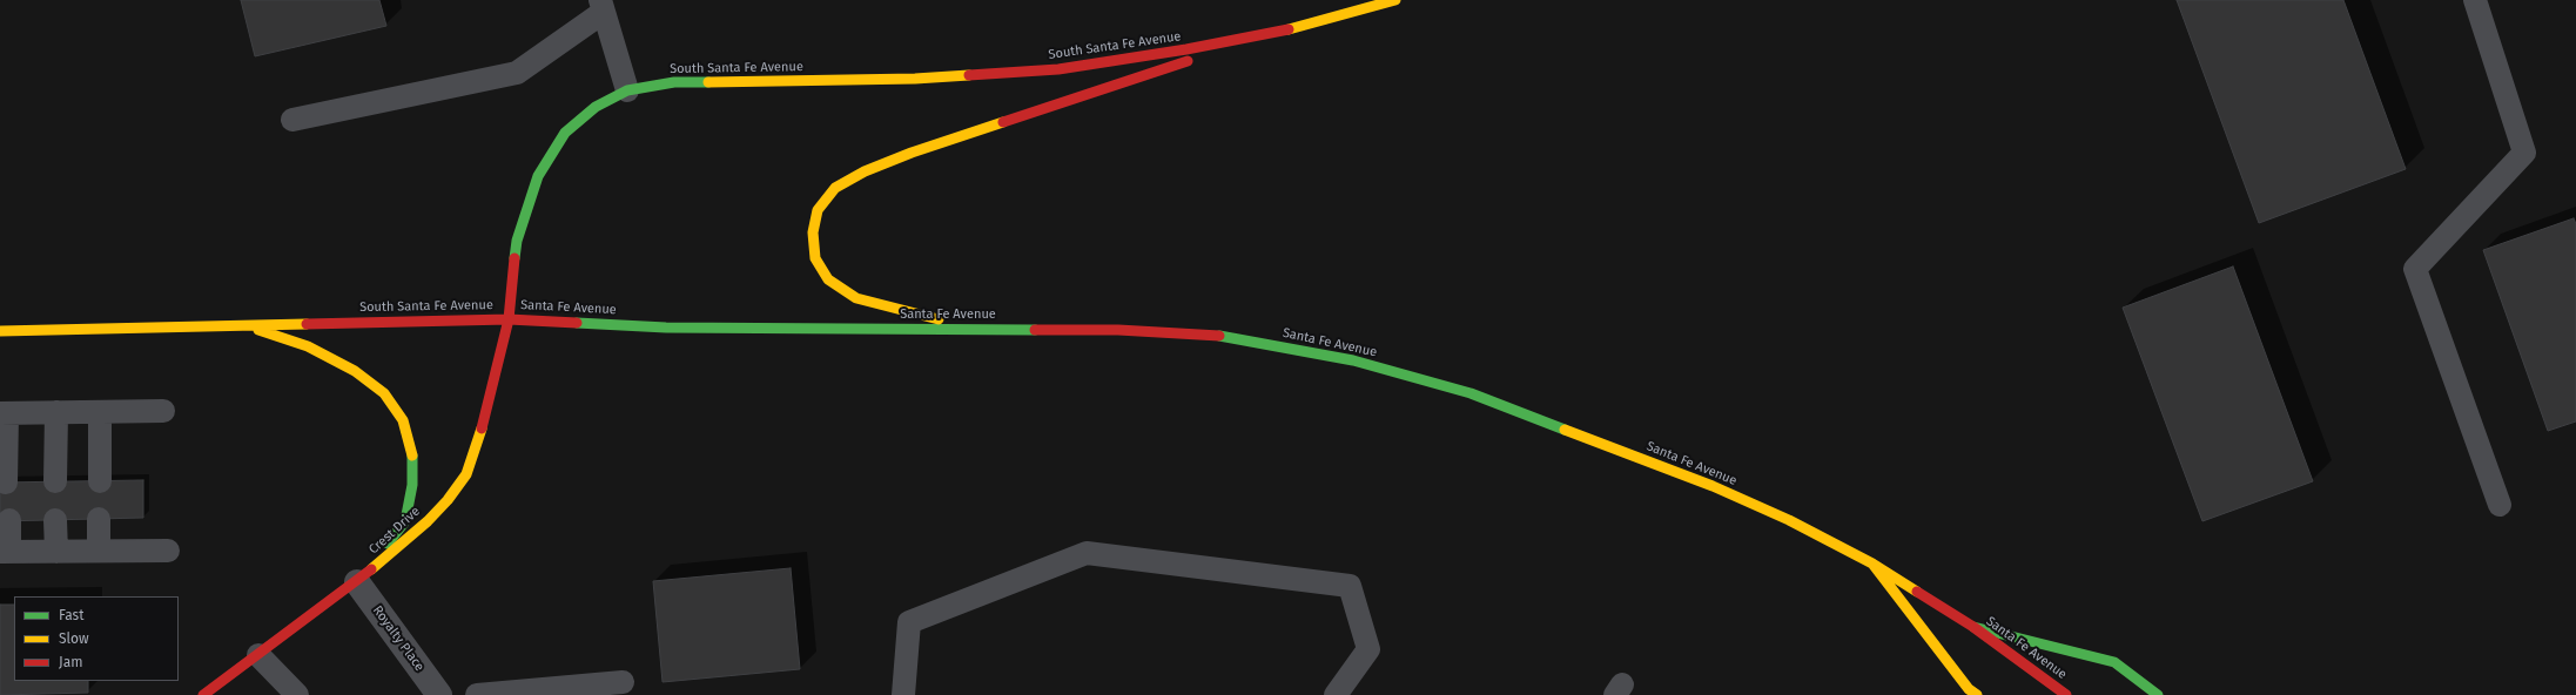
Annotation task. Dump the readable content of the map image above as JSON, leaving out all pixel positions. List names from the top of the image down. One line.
{"streets":{"main road":["South Santa Fe Avenue","Santa Fe Avenue","Crest Drive"],"street":["Royalty Place"]},"crossings":[["South Santa Fe Avenue","Santa Fe Avenue"],["South Santa Fe Avenue","Crest Drive"],["Santa Fe Avenue","Crest Drive"],["Crest Drive","Royalty Place"]],"legend":["Fast","Slow","Jam"]}
